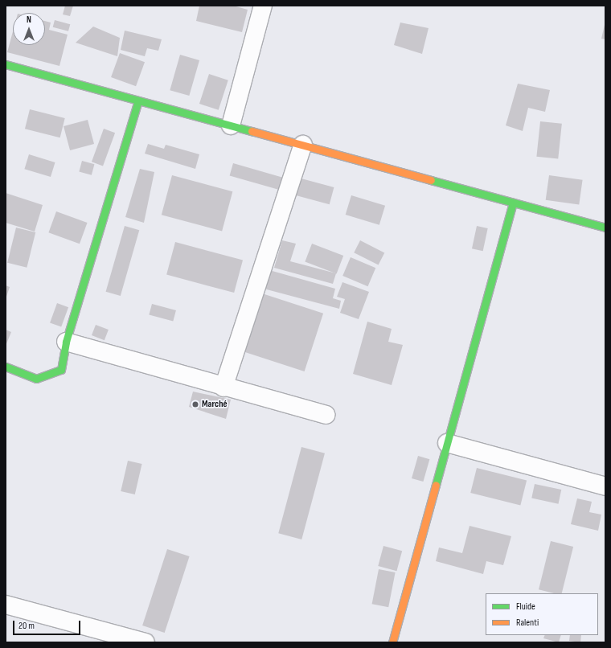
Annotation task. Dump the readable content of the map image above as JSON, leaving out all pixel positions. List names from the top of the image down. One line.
{"places":["Marché"],"legend":["Fluide","Ralenti"],"scale_bar":"20 m","north":"top"}
